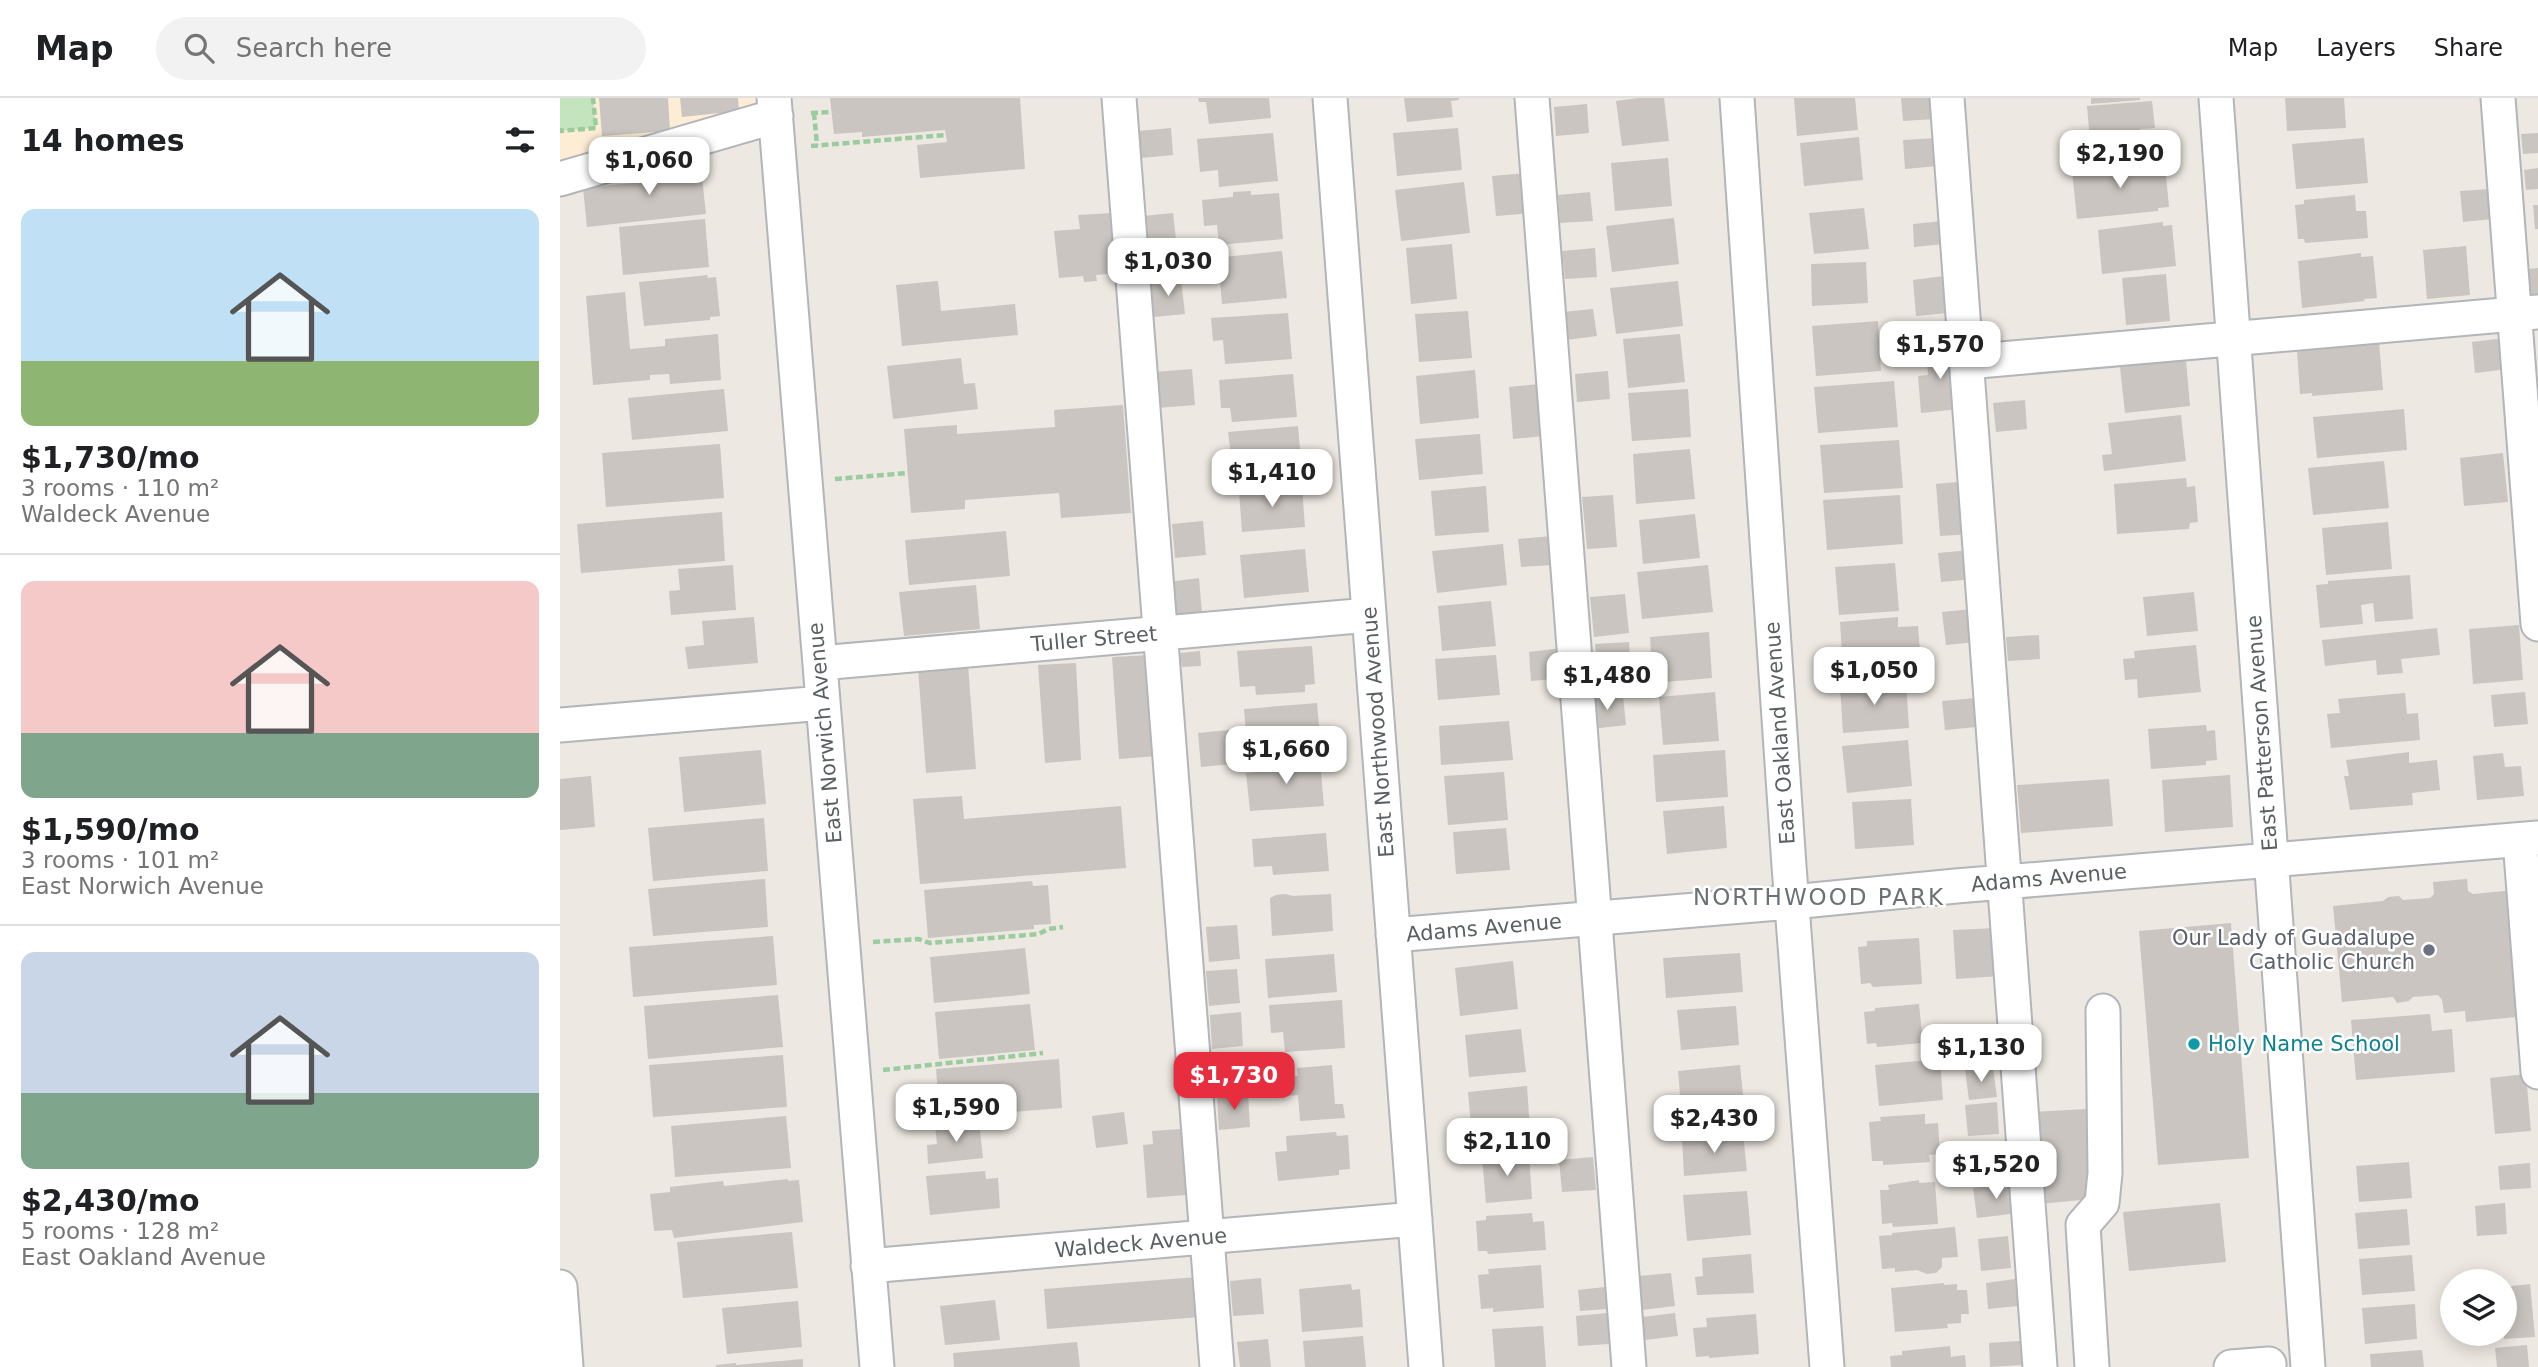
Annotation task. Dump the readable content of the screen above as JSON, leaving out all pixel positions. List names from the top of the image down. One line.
{"streets":{"street":["Tuller Street","East Northwood Avenue","East Norwich Avenue","East Oakland Avenue","East Patterson Avenue","Adams Avenue","Waldeck Avenue"]},"crossings":[["Tuller Street","East Northwood Avenue"],["Tuller Street","East Norwich Avenue"],["East Northwood Avenue","Adams Avenue"],["East Northwood Avenue","Waldeck Avenue"],["East Norwich Avenue","Waldeck Avenue"],["East Oakland Avenue","Adams Avenue"],["East Patterson Avenue","Adams Avenue"]],"districts":["NORTHWOOD PARK"],"places":["Our Lady of Guadalupe Catholic Church","Holy Name School"],"page":{"header":"Map","search":"Search here","nav":["Map","Layers","Share"],"heading":"14 homes","price":["$2,190","$1,060","$1,030","$1,570","$1,410","$1,050","$1,480","$1,660","$1,130","$1,730","$1,590","$2,430","$2,110","$1,520"],"list":[{"name":"$1,730/mo","note":"3 rooms · 110 m² · Waldeck Avenue"},{"name":"$1,590/mo","note":"3 rooms · 101 m² · East Norwich Avenue"},{"name":"$2,430/mo","note":"5 rooms · 128 m² · East Oakland Avenue"}]}}
